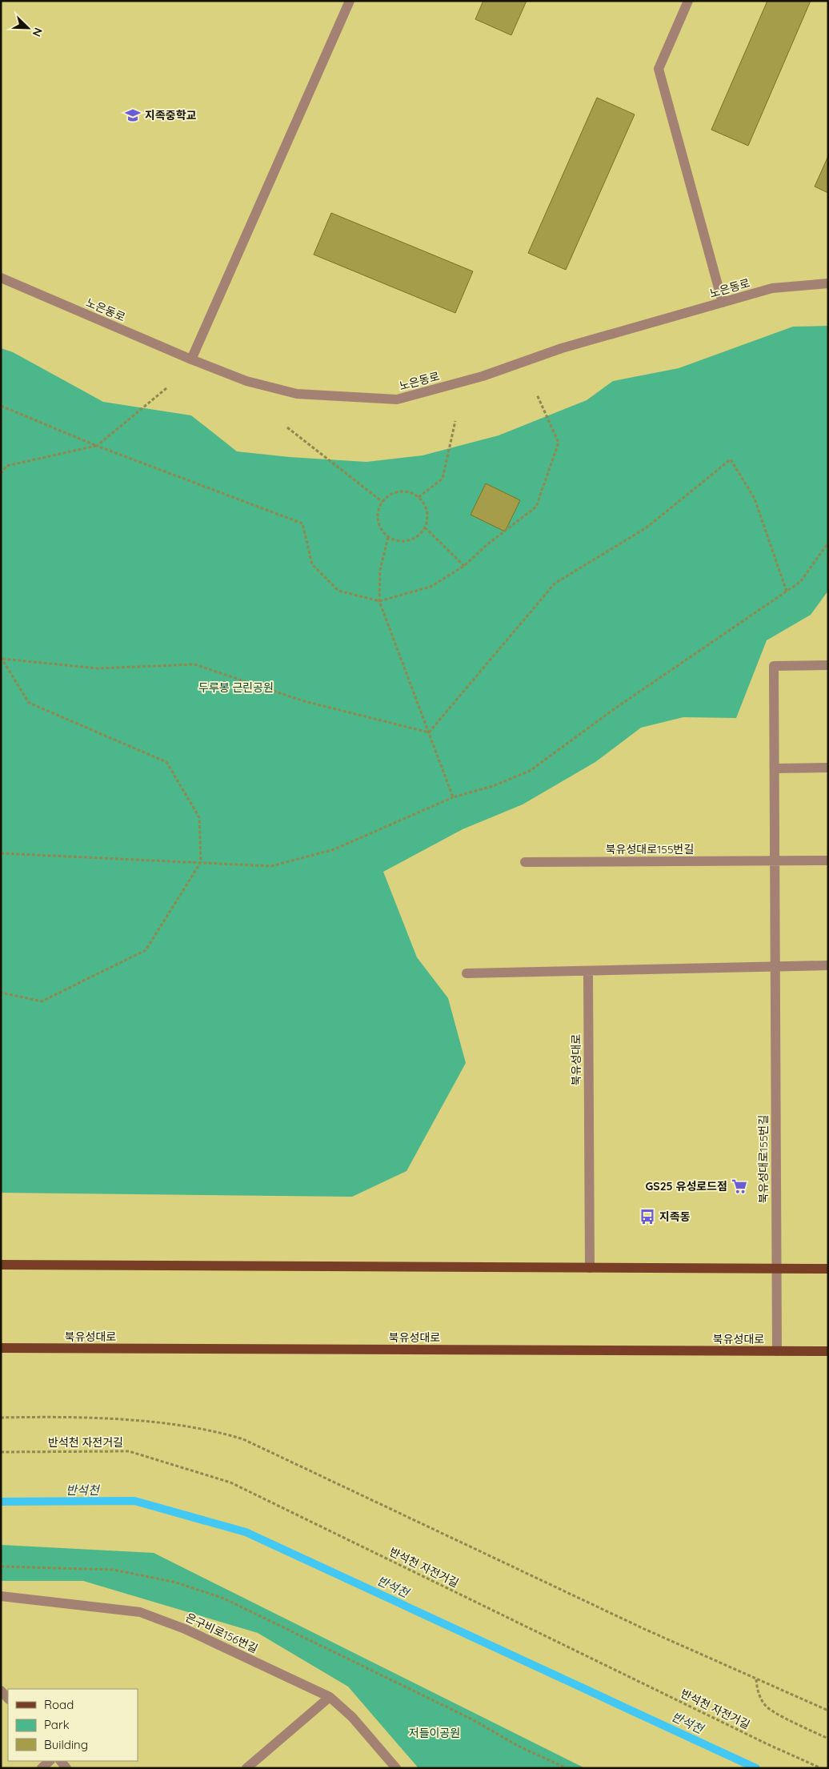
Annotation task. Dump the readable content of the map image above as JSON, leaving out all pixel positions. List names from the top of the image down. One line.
{"streets":{"main road":["북유성대로"],"street":["노은동로","북유성대로155번길","은구비로156번길"],"path":["반석천 자전거길"]},"crossings":[["북유성대로155번길","북유성대로"]],"water":["반석천"],"parks":["두루봉 근린공원","저들이공원"],"places":{"school or university":["지족중학교"],"supermarket":["GS25 유성로드점"],"bus stop":["지족동"]},"legend":["Road","Park","Building"],"north":"bottom right"}
